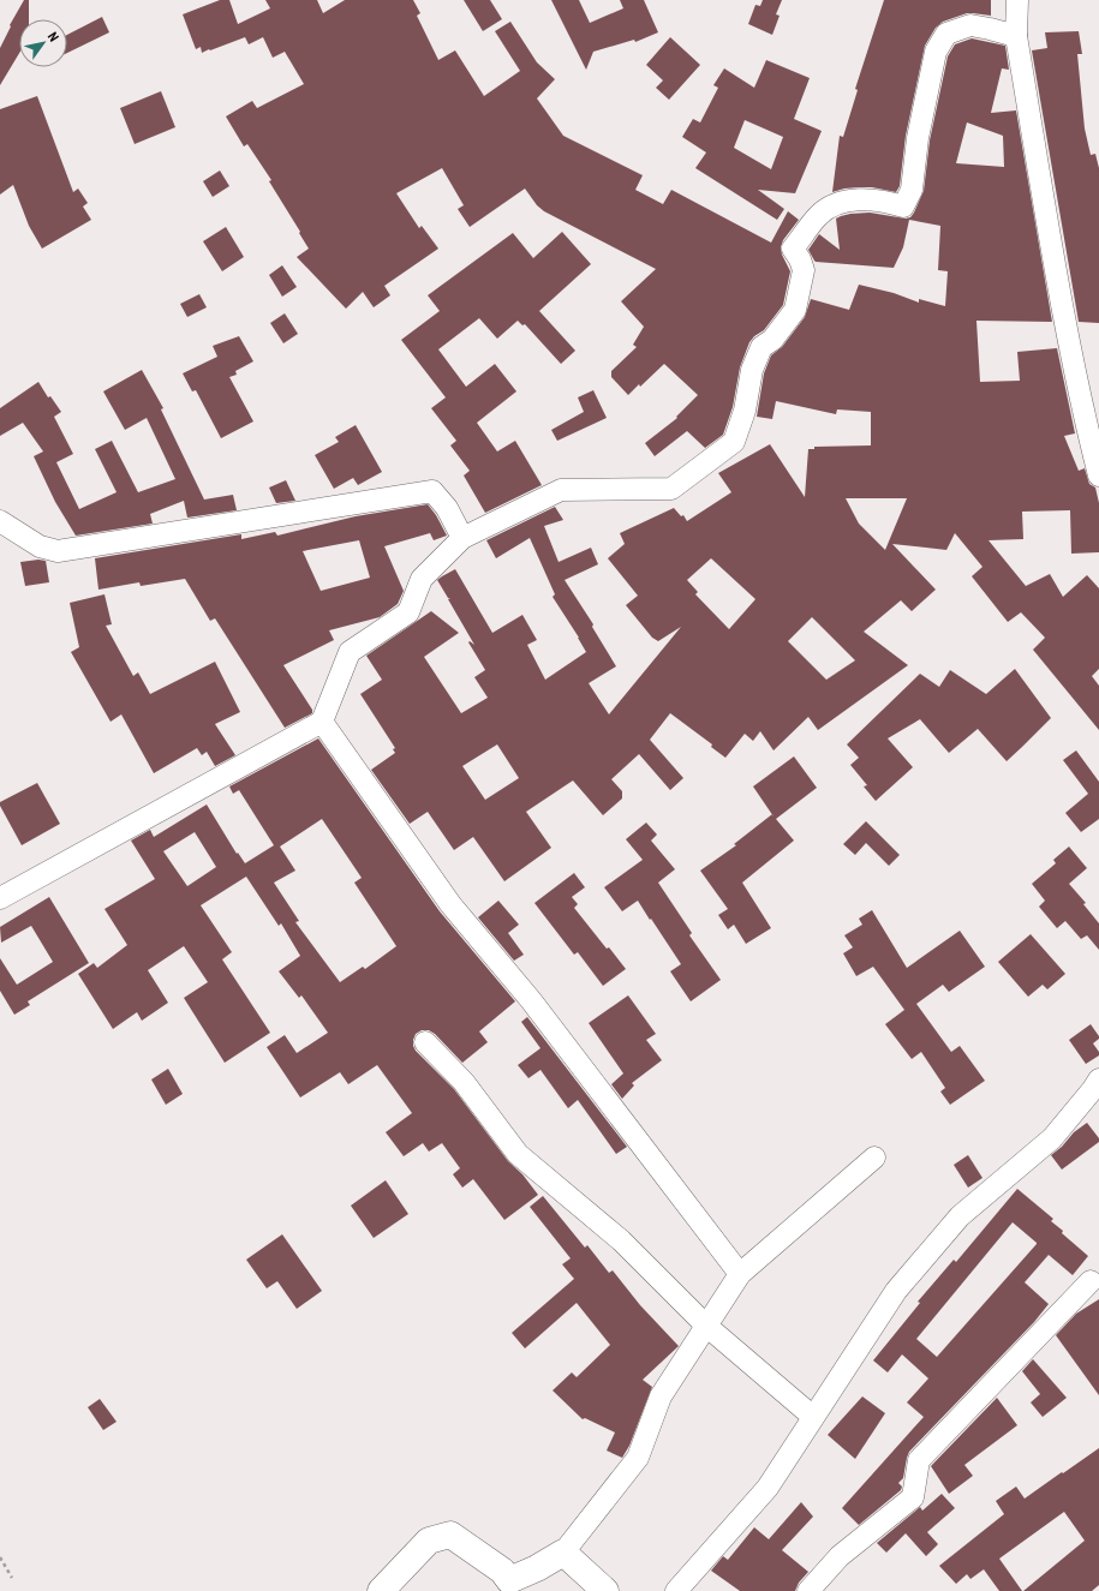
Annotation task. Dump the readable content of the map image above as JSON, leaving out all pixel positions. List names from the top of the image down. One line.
{"north":"top right"}
